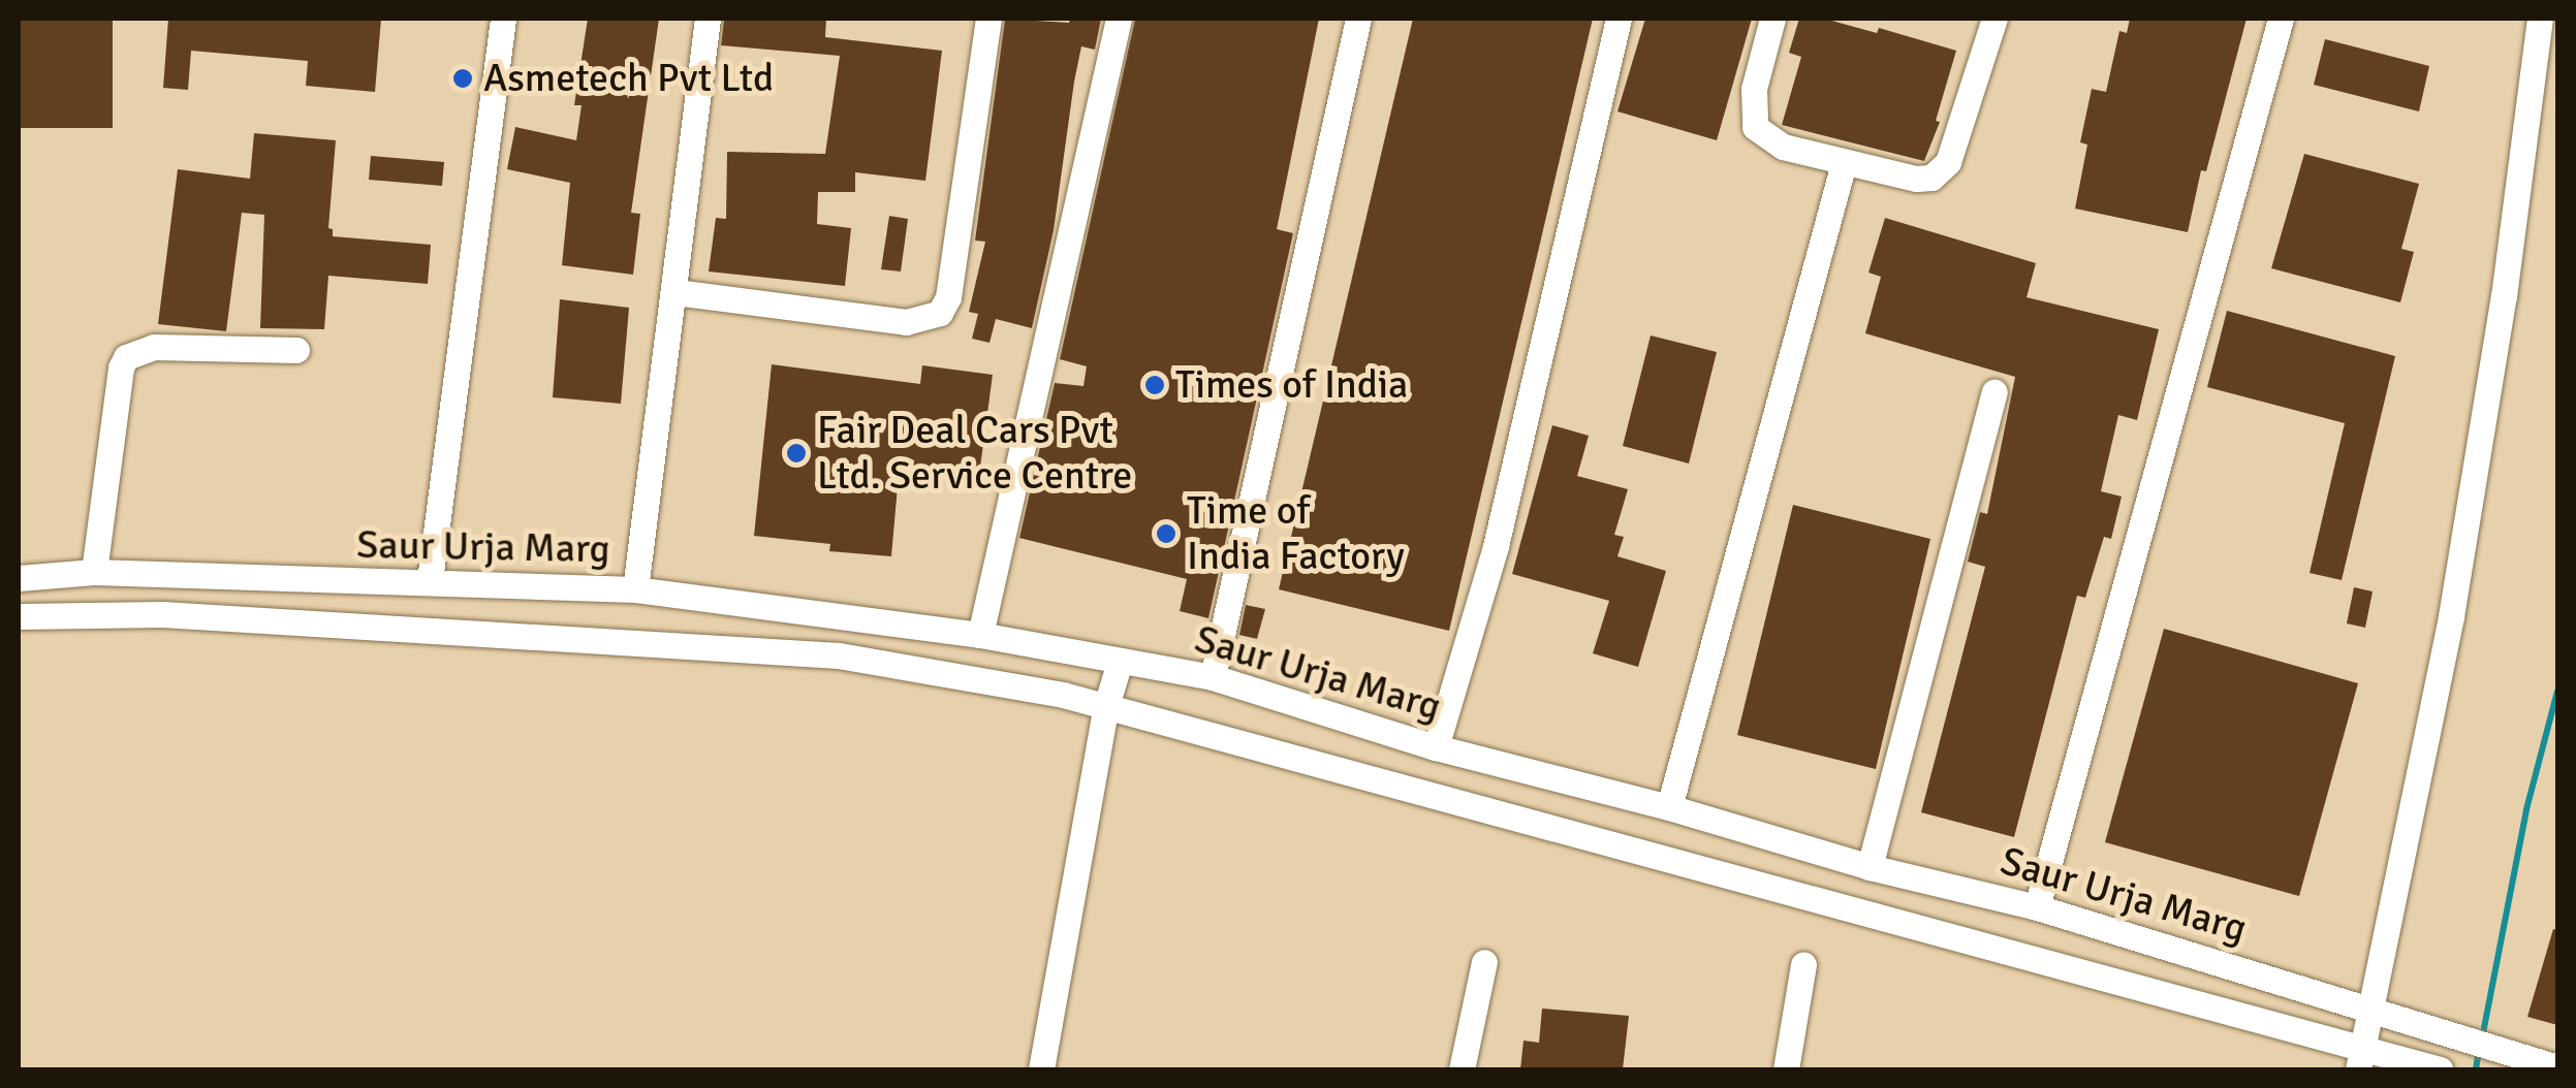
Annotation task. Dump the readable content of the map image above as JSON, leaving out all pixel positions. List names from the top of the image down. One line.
{"streets":{"street":["Saur Urja Marg"]},"places":["Asmetech Pvt Ltd","Times of India","Fair Deal Cars Pvt Ltd. Service Centre","Time of India Factory"]}
